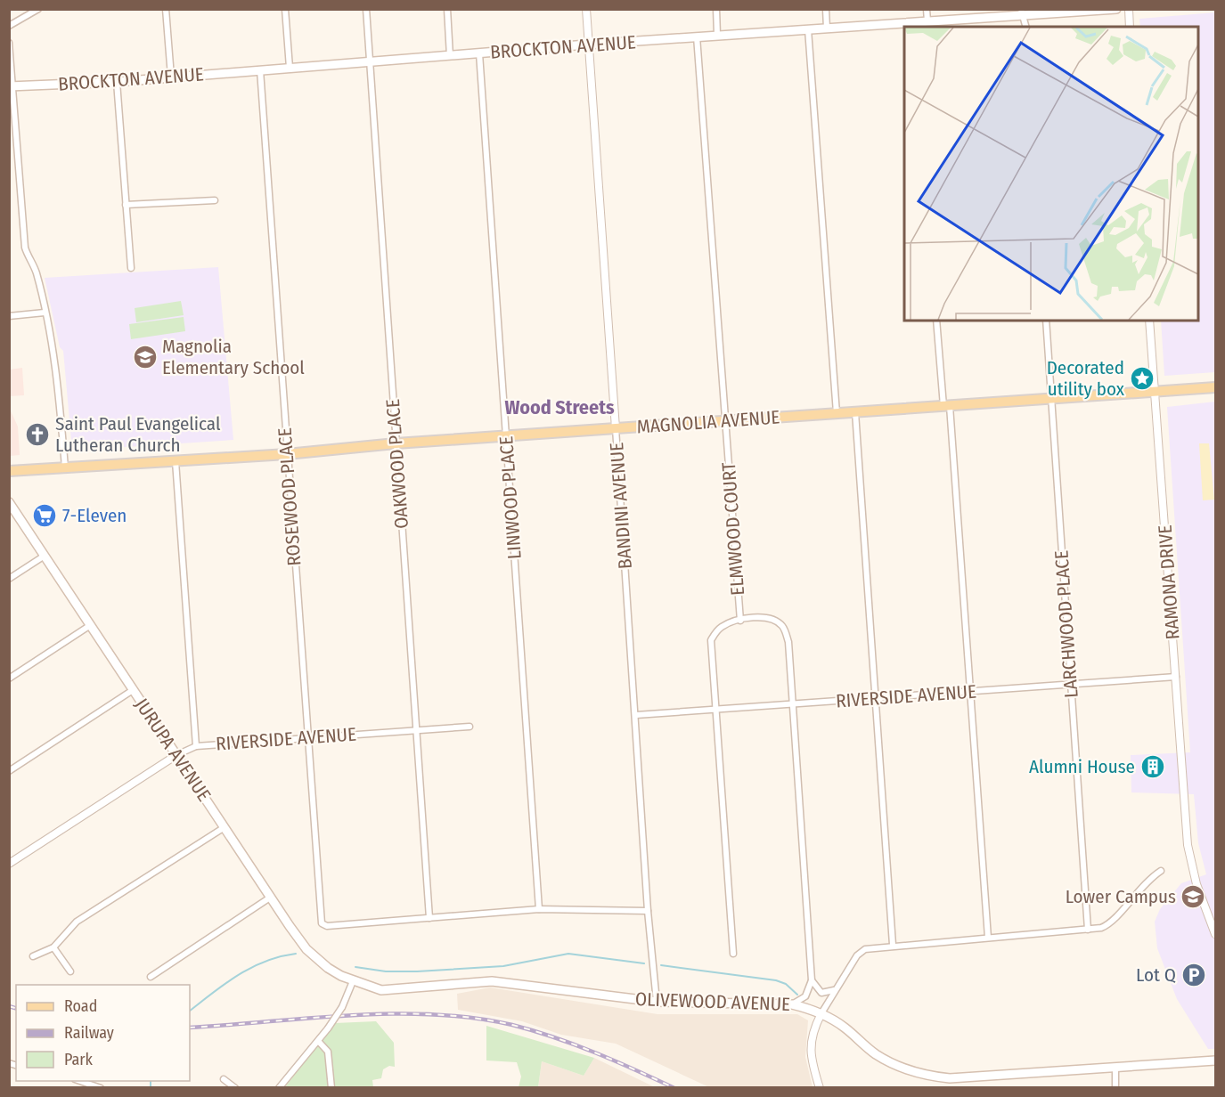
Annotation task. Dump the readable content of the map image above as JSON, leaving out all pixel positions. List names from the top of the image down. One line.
{"streets":{"main road":["BROCKTON AVENUE","MAGNOLIA AVENUE","JURUPA AVENUE","OLIVEWOOD AVENUE"],"street":["OAKWOOD PLACE","ROSEWOOD PLACE","LINWOOD PLACE","BANDINI AVENUE","ELMWOOD COURT","RAMONA DRIVE","LARCHWOOD PLACE","RIVERSIDE AVENUE"]},"crossings":[["BROCKTON AVENUE","OAKWOOD PLACE"],["BROCKTON AVENUE","ROSEWOOD PLACE"],["BROCKTON AVENUE","LINWOOD PLACE"],["BROCKTON AVENUE","BANDINI AVENUE"],["BROCKTON AVENUE","ELMWOOD COURT"],["MAGNOLIA AVENUE","OAKWOOD PLACE"],["MAGNOLIA AVENUE","ROSEWOOD PLACE"],["MAGNOLIA AVENUE","LINWOOD PLACE"],["MAGNOLIA AVENUE","BANDINI AVENUE"],["MAGNOLIA AVENUE","ELMWOOD COURT"],["MAGNOLIA AVENUE","RAMONA DRIVE"],["MAGNOLIA AVENUE","LARCHWOOD PLACE"],["OAKWOOD PLACE","ROSEWOOD PLACE"],["OAKWOOD PLACE","RIVERSIDE AVENUE"],["ROSEWOOD PLACE","RIVERSIDE AVENUE"],["BANDINI AVENUE","RIVERSIDE AVENUE"],["BANDINI AVENUE","OLIVEWOOD AVENUE"],["ELMWOOD COURT","RIVERSIDE AVENUE"],["RAMONA DRIVE","RIVERSIDE AVENUE"],["LARCHWOOD PLACE","RIVERSIDE AVENUE"],["RIVERSIDE AVENUE","JURUPA AVENUE"],["JURUPA AVENUE","OLIVEWOOD AVENUE"]],"districts":["Wood Streets"],"places":{"school or university":["Magnolia Elementary School","Lower Campus"],"place":["Decorated utility box"],"church":["Saint Paul Evangelical Lutheran Church"],"supermarket":["7-Eleven"],"building":["Alumni House"],"parking":["Lot Q"]},"legend":["Road","Railway","Park"]}
